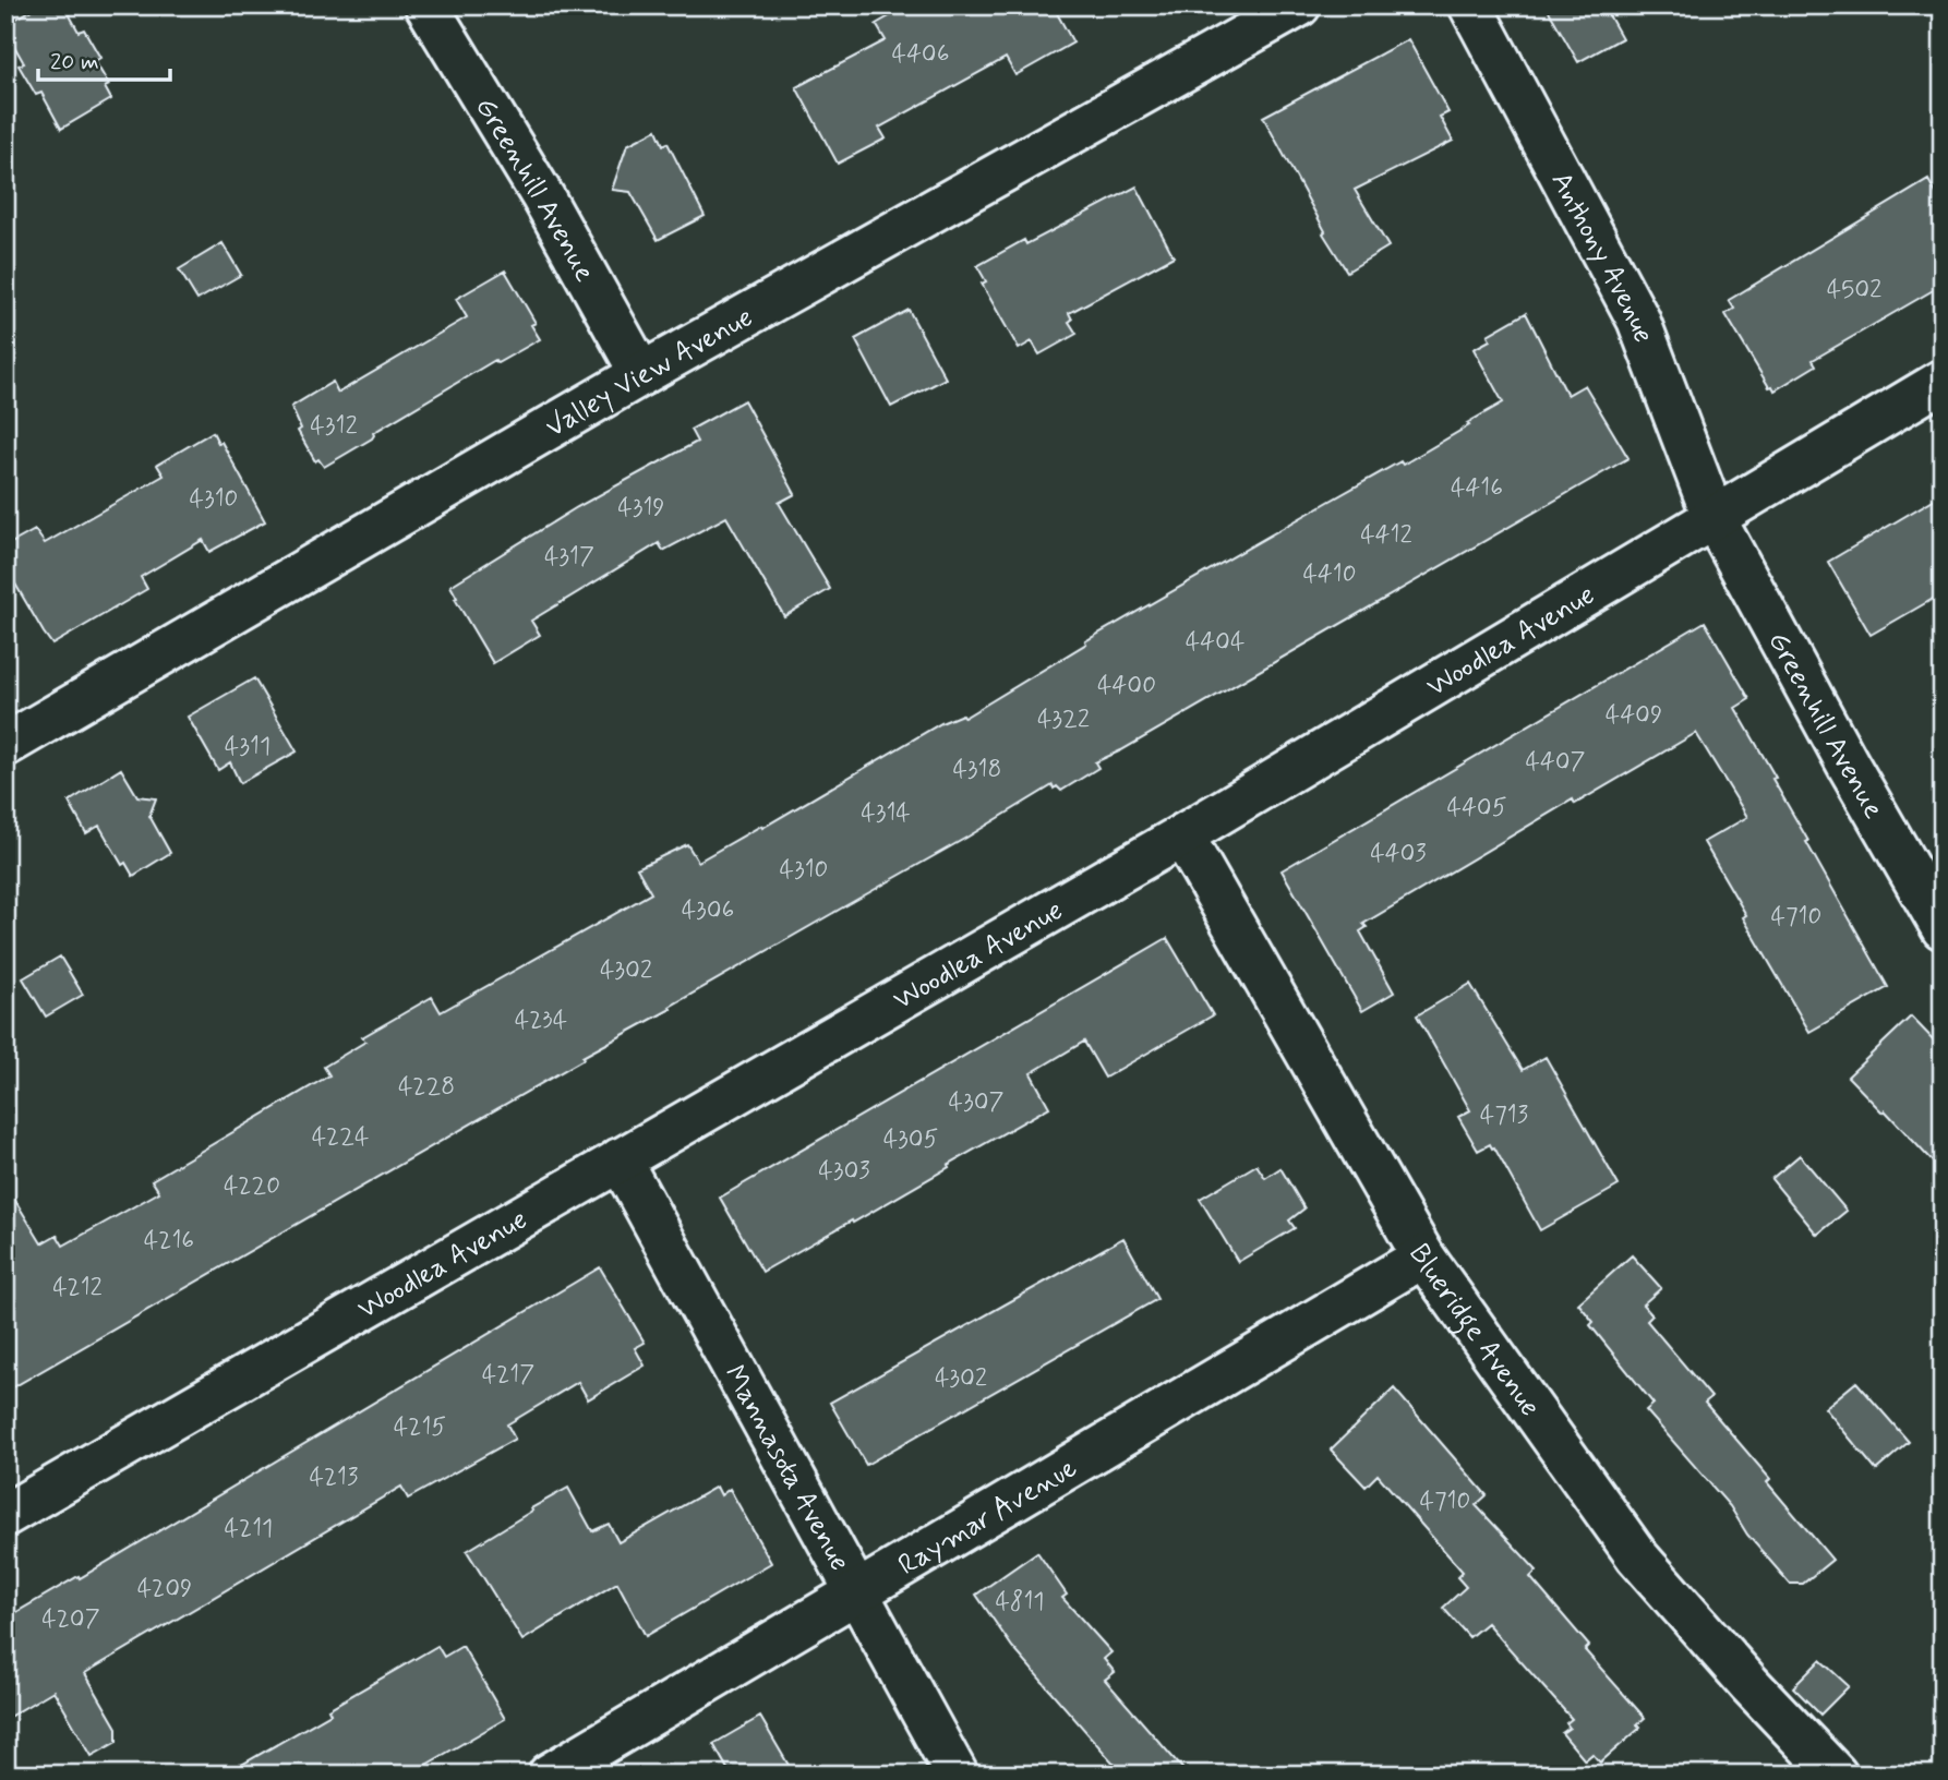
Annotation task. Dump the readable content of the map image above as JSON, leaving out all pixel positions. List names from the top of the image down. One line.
{"streets":{"street":["Greenhill Avenue","Anthony Avenue","Valley View Avenue","Woodlea Avenue","Blueridge Avenue","Mannasota Avenue","Raymar Avenue"]},"crossings":[["Greenhill Avenue","Anthony Avenue"],["Greenhill Avenue","Valley View Avenue"],["Greenhill Avenue","Woodlea Avenue"],["Anthony Avenue","Woodlea Avenue"],["Woodlea Avenue","Blueridge Avenue"],["Woodlea Avenue","Mannasota Avenue"],["Blueridge Avenue","Raymar Avenue"],["Mannasota Avenue","Raymar Avenue"]],"house_numbers":["4406","4502","4312","4416","4310","4319","4412","4317","4410","4404","4400","4409","4322","4311","4407","4318","4405","4314","4403","4310","4306","4710","4302","4234","4228","4307","4713","4224","4305","4303","4220","4216","4212","4217","4302","4215","4213","4710","4211","4209","4811","4207"],"scale_bar":"20 m"}
